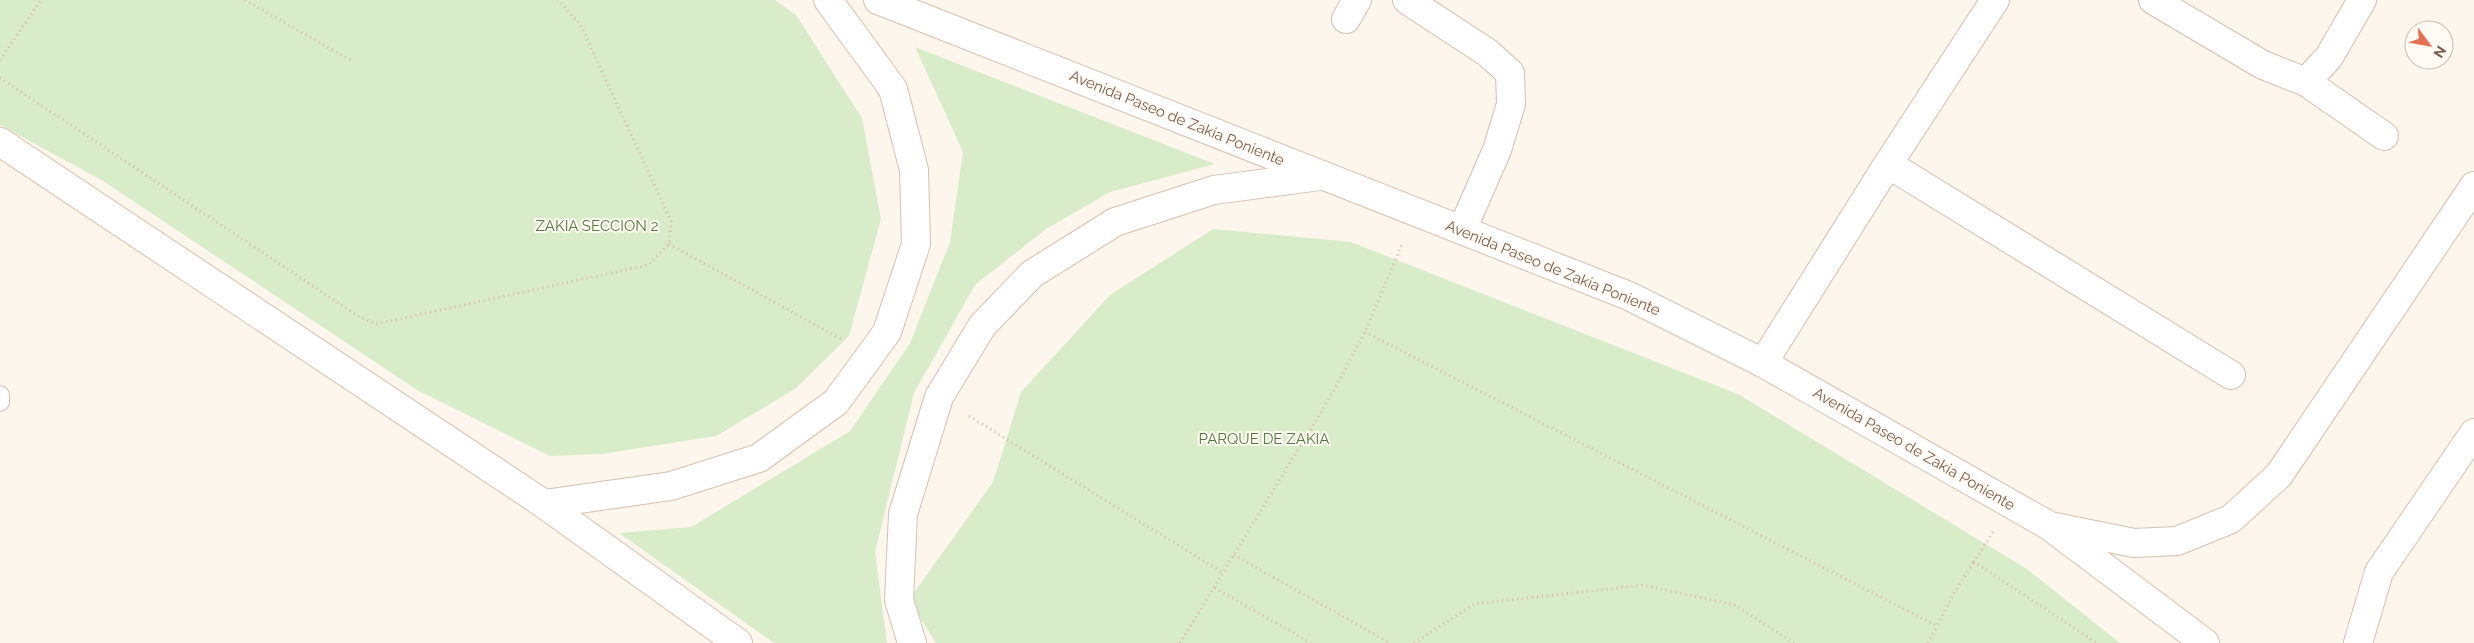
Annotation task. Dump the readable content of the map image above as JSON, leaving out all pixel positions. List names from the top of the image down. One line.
{"streets":{"street":["Avenida Paseo de Zakia Poniente"]},"parks":["ZAKIA SECCION 2","PARQUE DE ZAKIA"],"north":"bottom right"}
